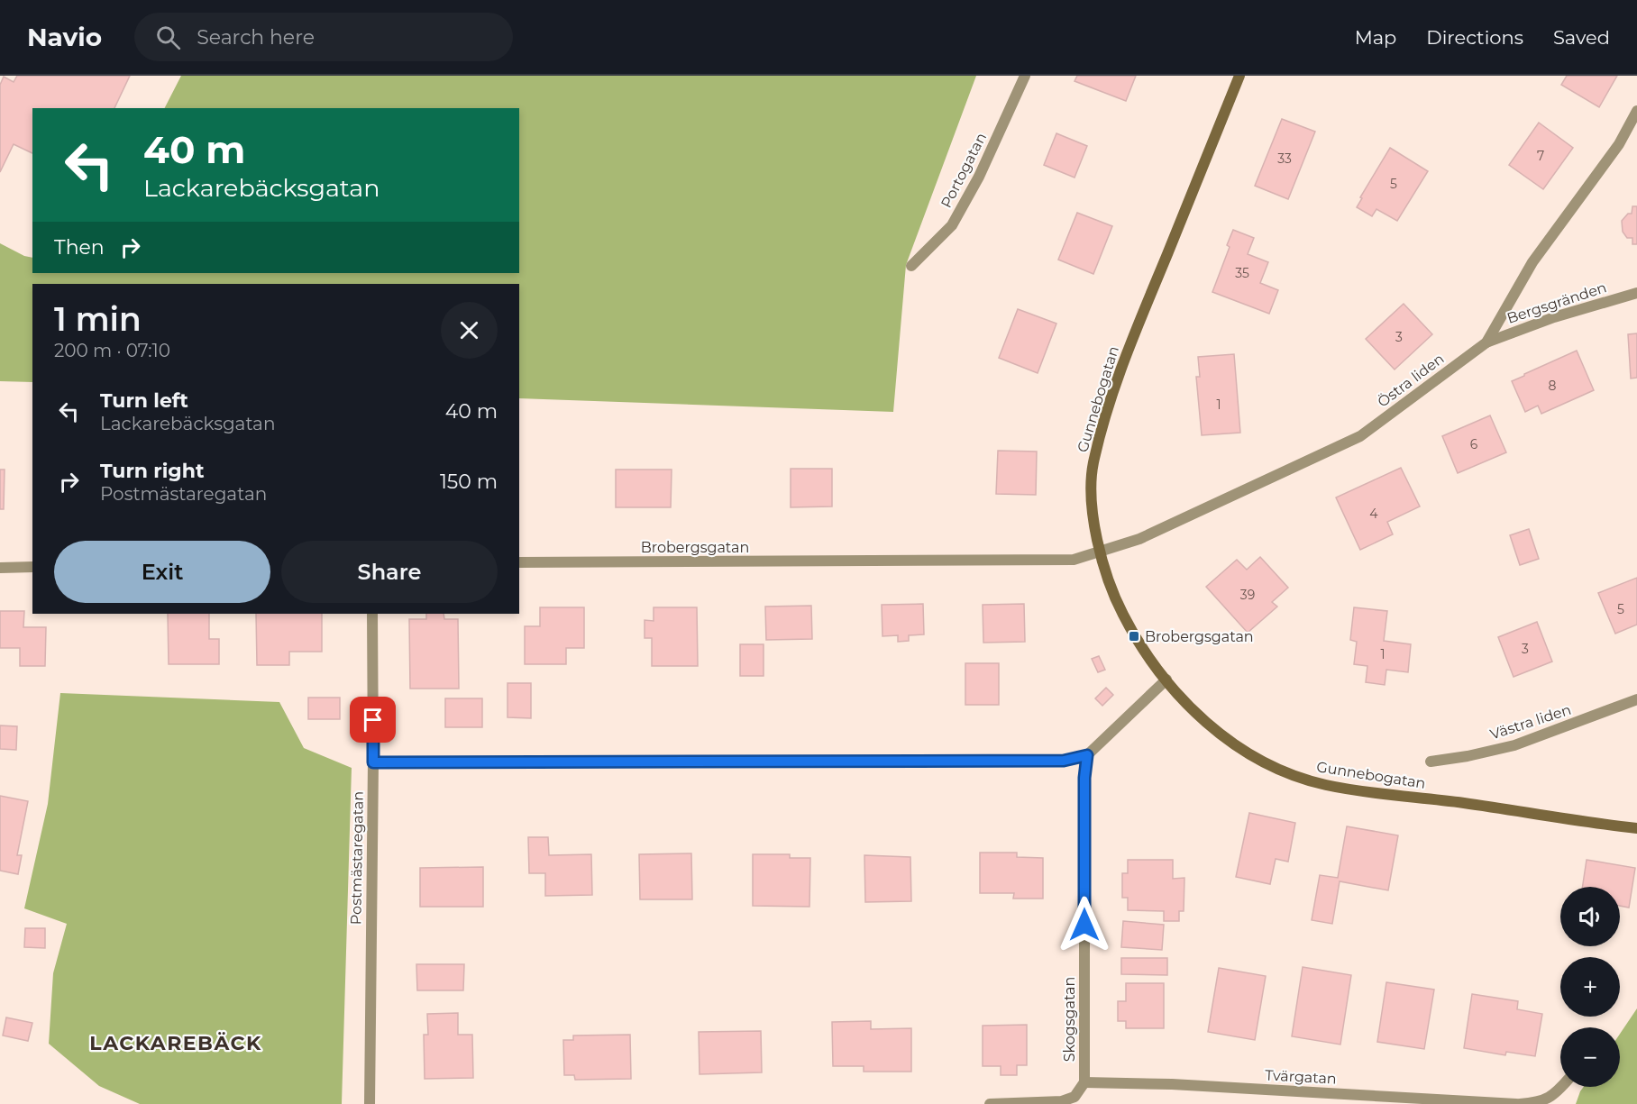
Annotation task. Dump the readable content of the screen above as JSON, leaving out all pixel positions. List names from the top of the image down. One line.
{"streets":{"street":["Portogatan","Bergsgränden","Östra liden","Gunnebogatan","Brobergsgatan","Västra liden","Postmästaregatan","Skogsgatan","Tvärgatan"]},"crossings":[["Bergsgränden","Östra liden"],["Östra liden","Gunnebogatan"],["Östra liden","Brobergsgatan"],["Gunnebogatan","Brobergsgatan"],["Skogsgatan","Tvärgatan"]],"districts":["LACKAREBÄCK"],"places":{"transit":["Brobergsgatan"]},"house_numbers":["7","33","5","35","3","8","1","6","4","39","5","3","1"],"page":{"header":"Navio","search":"Search here","nav":["Map","Directions","Saved"],"turn":["40 m","Lackarebäcksgatan"],"then":"Then","heading":["1 min","200 m · 07:10"],"list":[{"name":"Turn left","note":"Lackarebäcksgatan","value":"40 m"},{"name":"Turn right","note":"Postmästaregatan","value":"150 m"}],"buttons":["Exit","Share"],"map_buttons":["+","−"]}}
